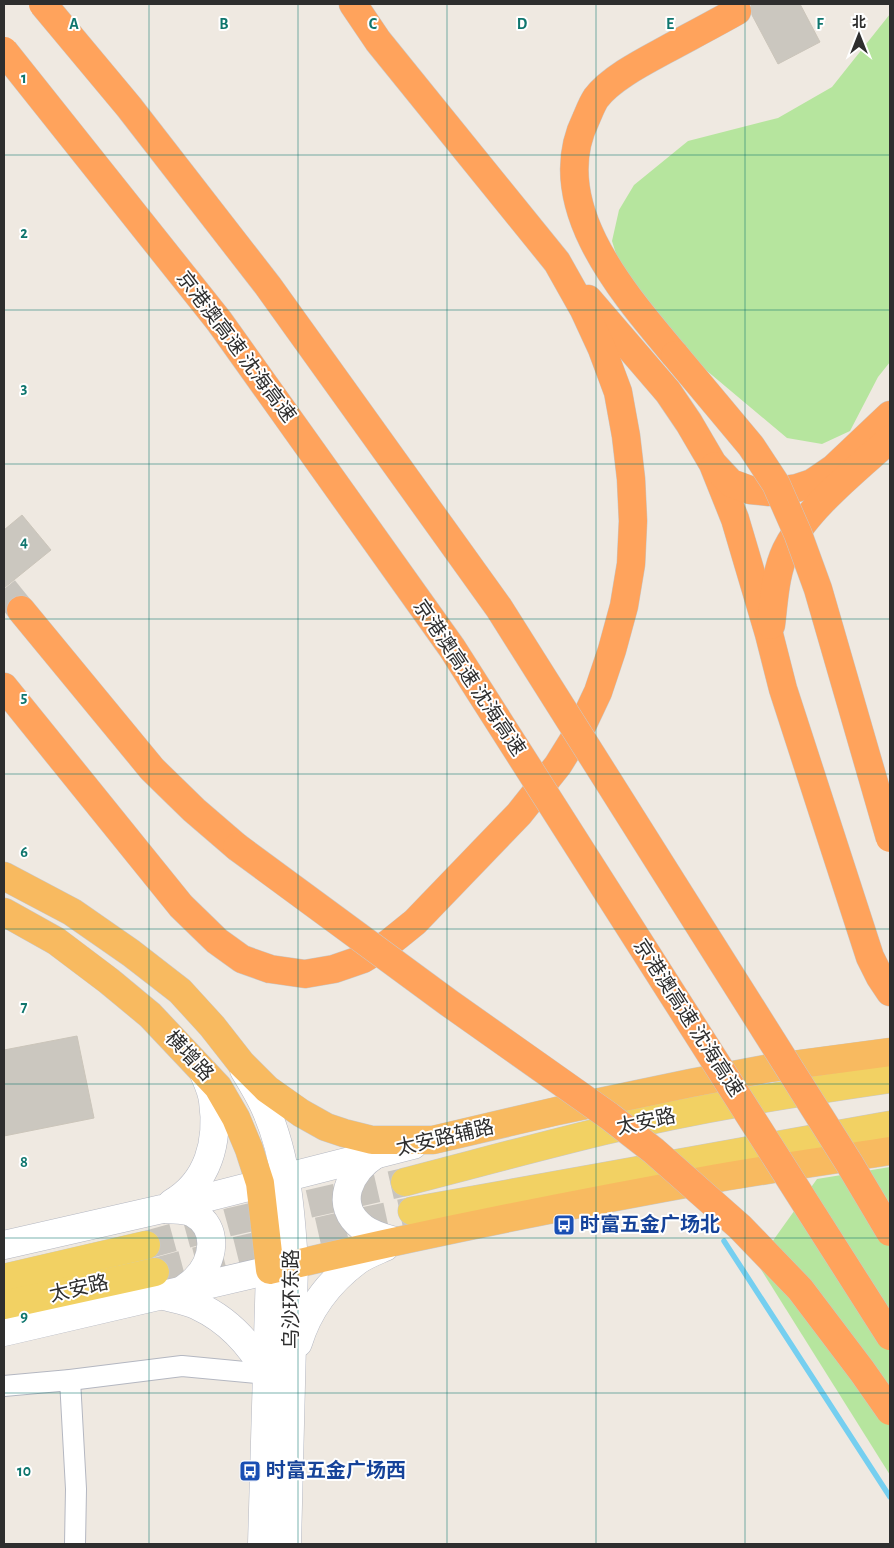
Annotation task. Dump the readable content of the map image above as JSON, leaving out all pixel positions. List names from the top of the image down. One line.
{"streets":{"highway":["京港澳高速 沈海高速","横增路","太安路辅路"],"main road":["太安路","乌沙环东路"]},"crossings":[["横增路","太安路辅路"],["横增路","乌沙环东路"]],"places":{"bus stop":["时富五金广场北","时富五金广场西"]},"north":"top","grid":{"columns":["A","B","C","D","E","F"],"rows":["1","2","3","4","5","6","7","8","9","10"]}}
